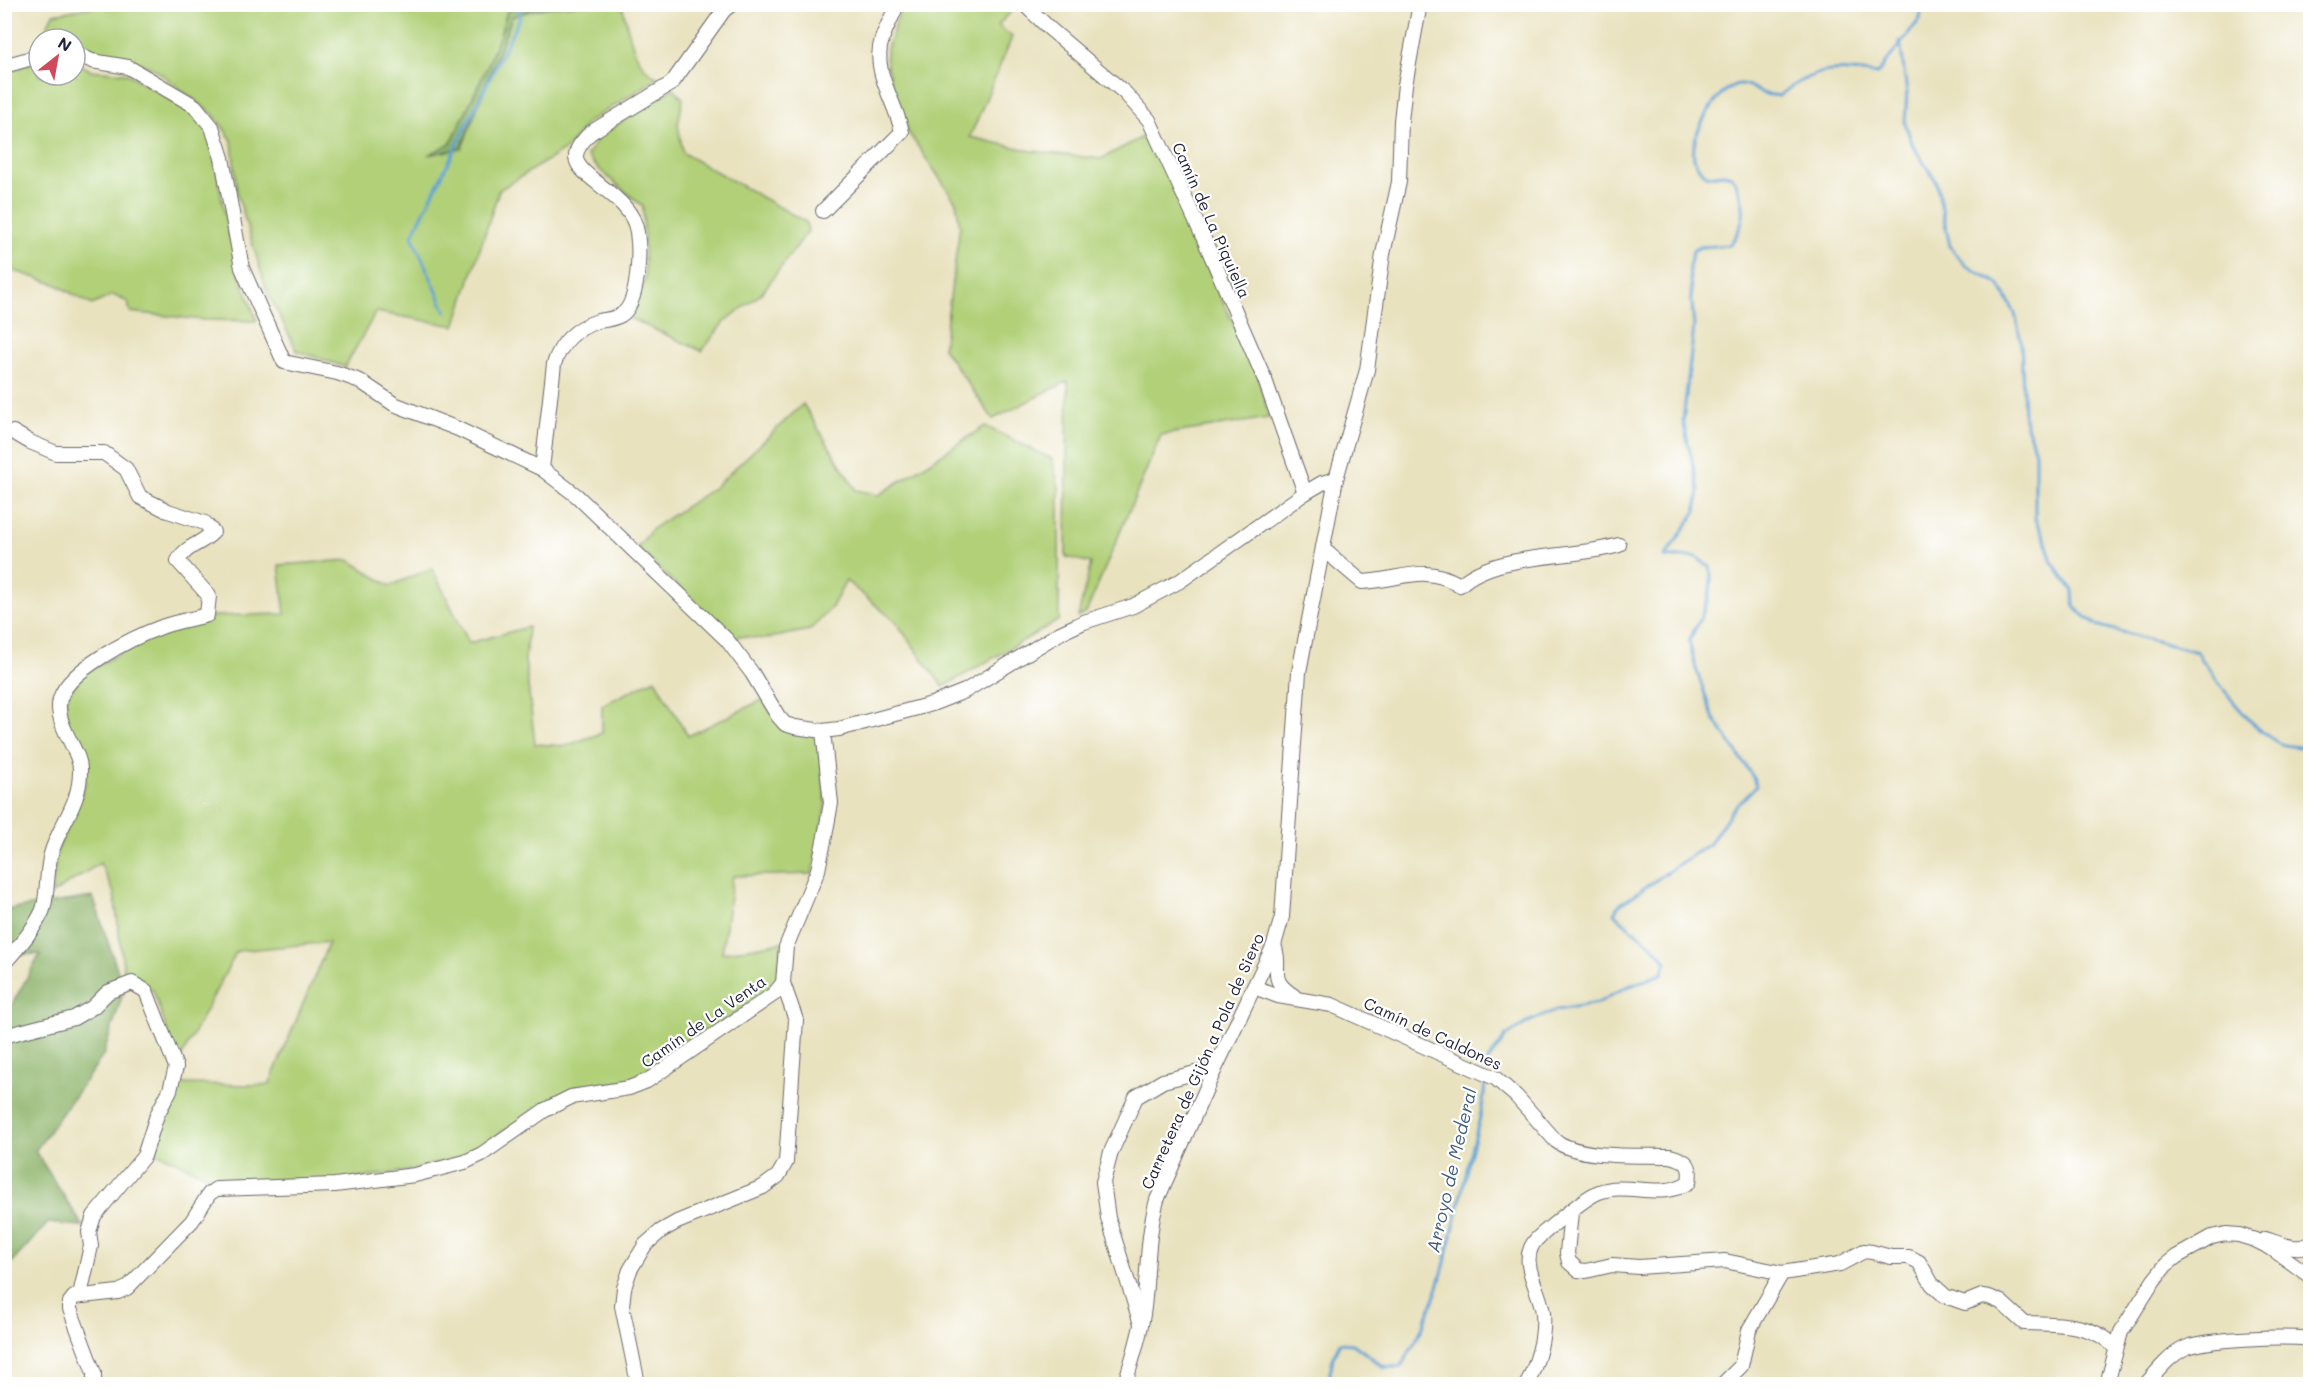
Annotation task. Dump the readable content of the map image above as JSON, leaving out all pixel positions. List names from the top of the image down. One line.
{"streets":{"street":["Camín de La Piquiella","Camín de La Venta","Camín de Caldones","Carretera de Gijón a Pola de Siero"]},"crossings":[["Camín de Caldones","Carretera de Gijón a Pola de Siero"]],"water":["Arroyo de Mederal"],"north":"top right"}
